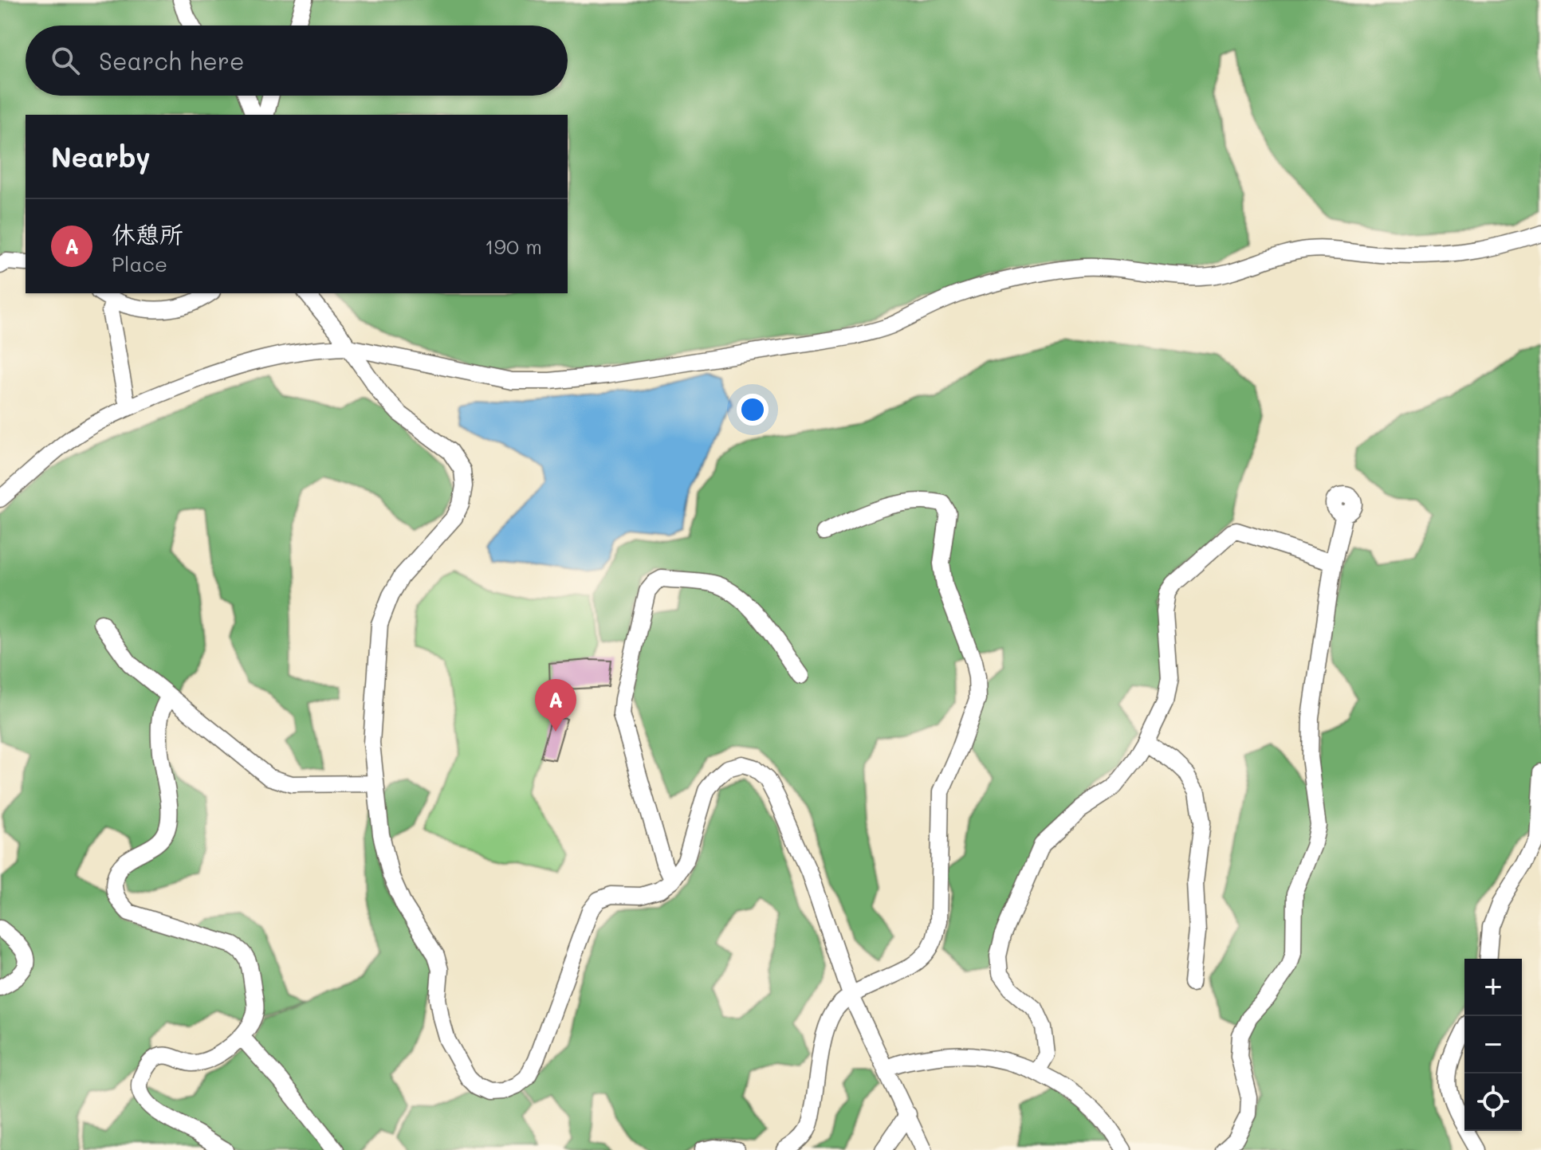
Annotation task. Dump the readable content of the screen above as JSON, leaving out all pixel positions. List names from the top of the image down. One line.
{"page":{"search":"Search here","heading":"Nearby","list":[{"mark":"A","name":"休憩所","note":"Place","value":"190 m"}],"pins":"A","map_buttons":["+","−"]}}
